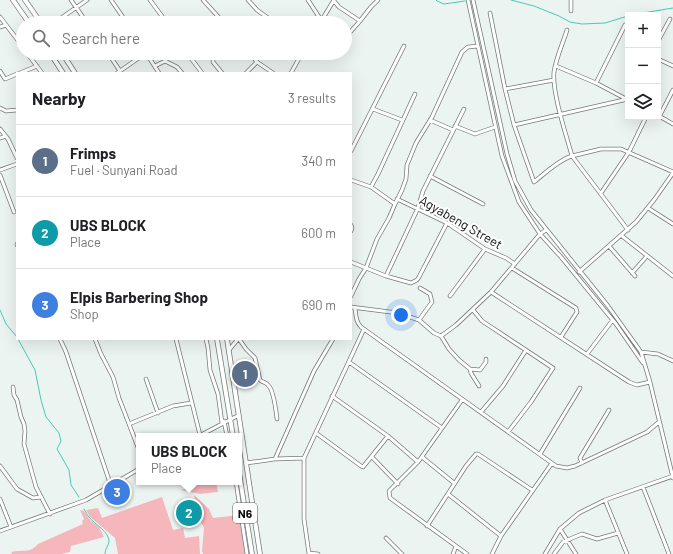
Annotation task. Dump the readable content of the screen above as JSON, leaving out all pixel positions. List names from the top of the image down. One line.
{"streets":{"main road":["N6"],"street":["Agyabeng Street"]},"page":{"map_buttons":["+","−"],"search":"Search here","heading":["Nearby","3 results"],"list":[{"mark":"1","name":"Frimps","note":"Fuel · Sunyani Road","value":"340 m"},{"mark":"2","name":"UBS BLOCK","note":"Place","value":"600 m"},{"mark":"3","name":"Elpis Barbering Shop","note":"Shop","value":"690 m"}],"pins":["1","3","2"],"popup":["UBS BLOCK","Place"]}}
